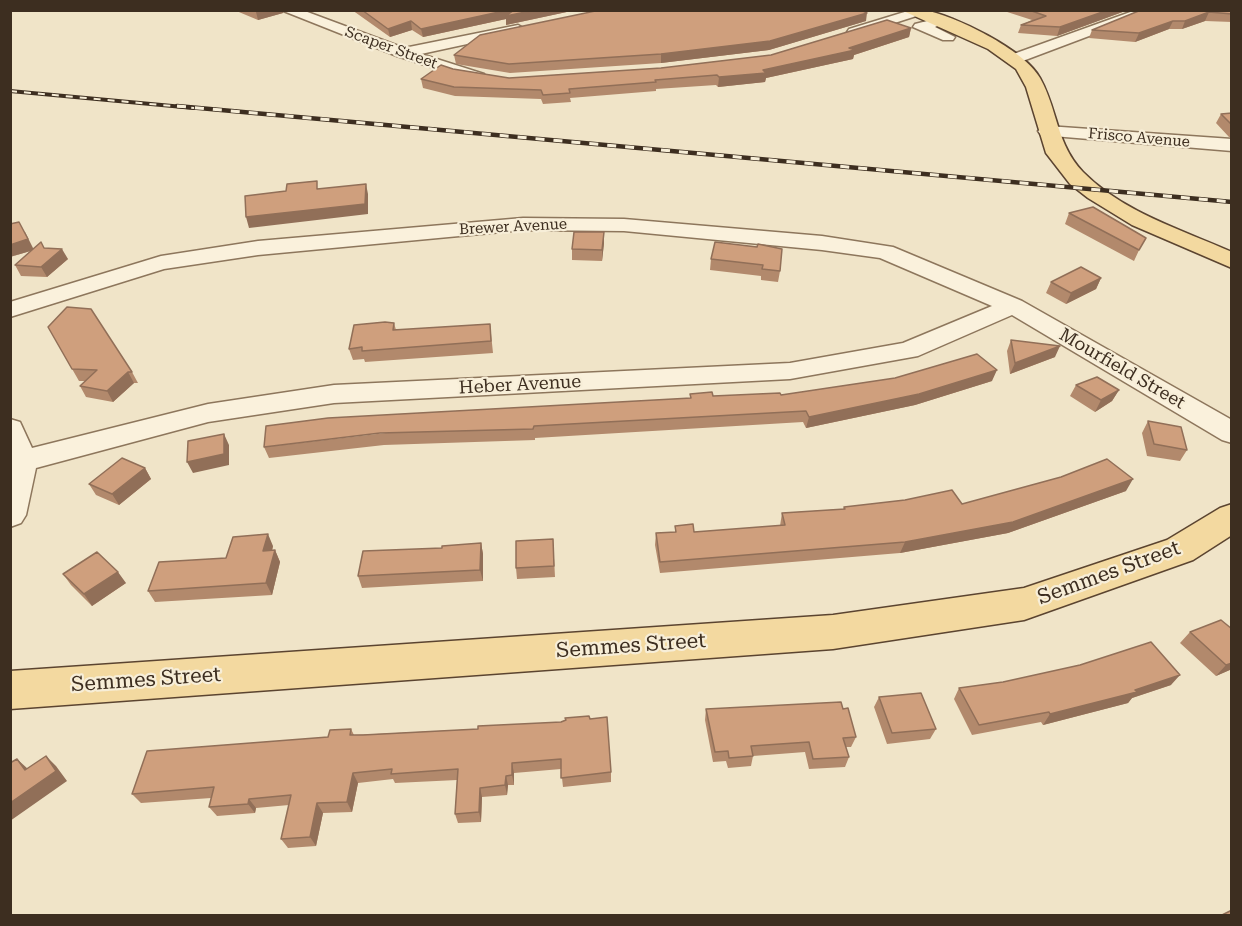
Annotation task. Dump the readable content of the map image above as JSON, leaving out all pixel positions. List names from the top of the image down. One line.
{"streets":{"main road":["Semmes Street"],"street":["Scaper Street","Frisco Avenue","Brewer Avenue","Mourfield Street","Heber Avenue"]},"crossings":[["Brewer Avenue","Mourfield Street"],["Brewer Avenue","Heber Avenue"],["Mourfield Street","Heber Avenue"]]}
